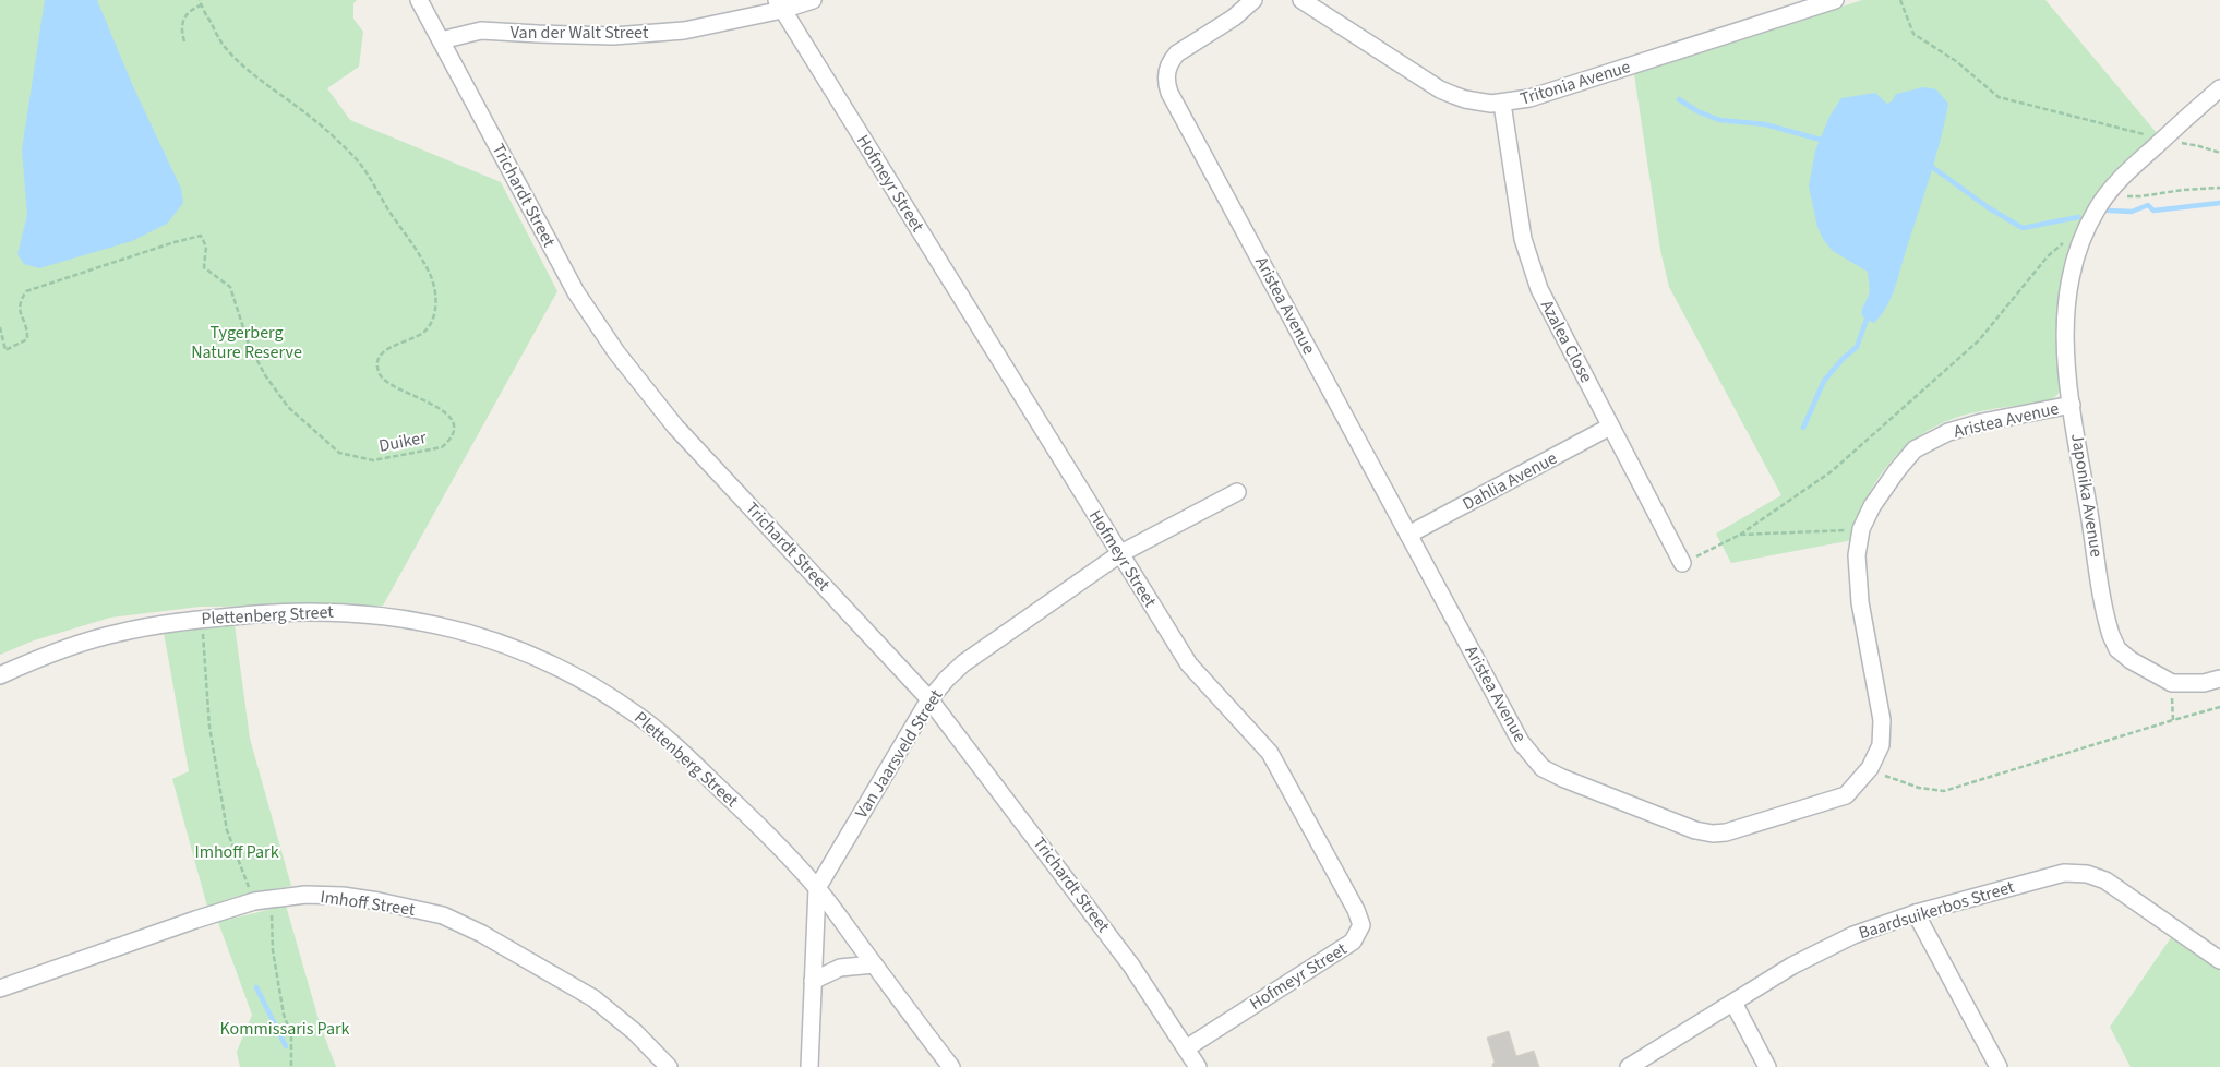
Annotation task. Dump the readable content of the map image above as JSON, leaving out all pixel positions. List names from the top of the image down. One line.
{"streets":{"street":["Van der Walt Street","Tritonia Avenue","Hofmeyr Street","Trichardt Street","Aristea Avenue","Azalea Close","Dahlia Avenue","Japonika Avenue","Plettenberg Street","Van Jaarsveld Street","Imhoff Street","Baardsuikerbos Street"],"path":["Duiker"]},"crossings":[["Van der Walt Street","Hofmeyr Street"],["Van der Walt Street","Trichardt Street"],["Tritonia Avenue","Azalea Close"],["Hofmeyr Street","Trichardt Street"],["Hofmeyr Street","Van Jaarsveld Street"],["Trichardt Street","Van Jaarsveld Street"],["Aristea Avenue","Dahlia Avenue"],["Aristea Avenue","Japonika Avenue"],["Azalea Close","Dahlia Avenue"],["Plettenberg Street","Van Jaarsveld Street"]],"parks":["Tygerberg Nature Reserve","Imhoff Park","Kommissaris Park"]}
